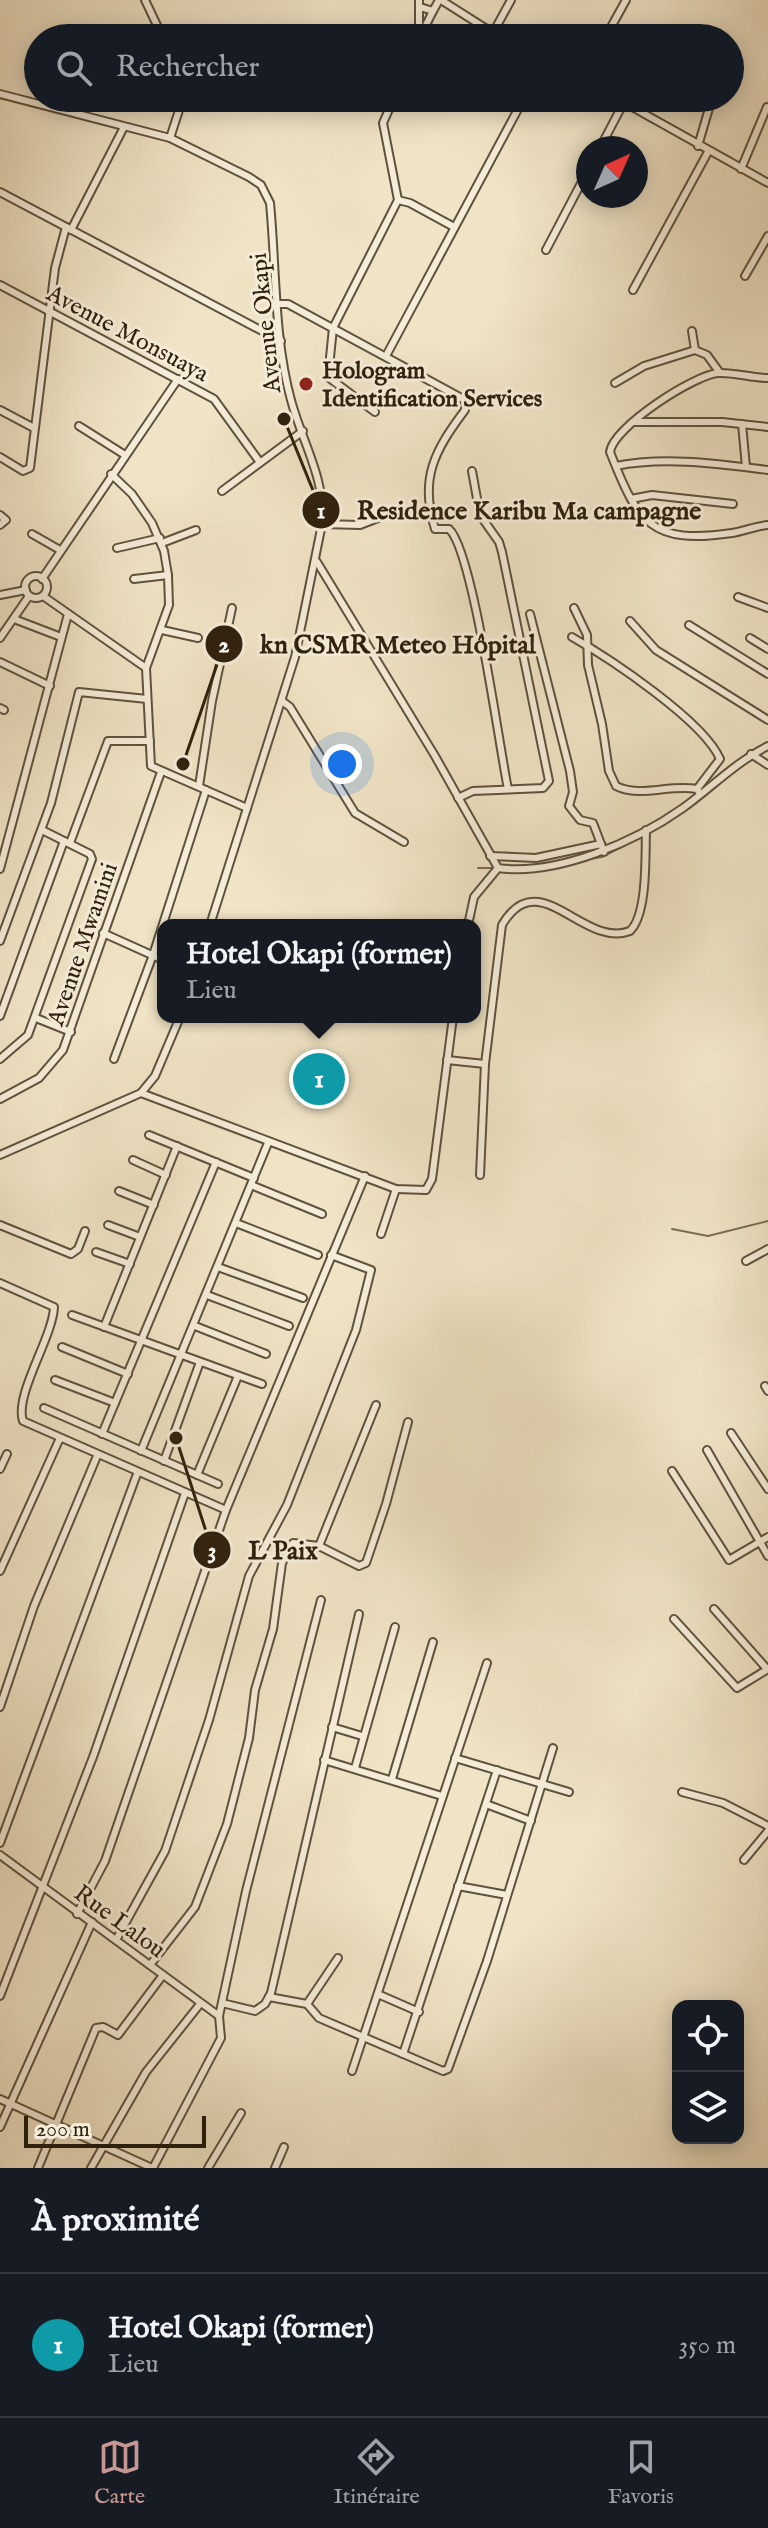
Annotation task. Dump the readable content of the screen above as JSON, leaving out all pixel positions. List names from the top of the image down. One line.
{"streets":{"street":["Avenue Okapi","Avenue Monsuaya","Avenue Mwamini","Rue Lalou"]},"places":["Hologram Identification Services","Residence Karibu Ma campagne","kn CSMR Meteo Hôpital","L Paix"],"scale_bar":"200 m","north":"top right","page":{"search":"Rechercher","popup":["Hotel Okapi (former)","Lieu"],"pins":"1","scale":"200 m","heading":"À proximité","list":[{"mark":"1","name":"Hotel Okapi (former)","note":"Lieu","value":"350 m"}],"nav":["Carte","Itinéraire","Favoris"]}}
